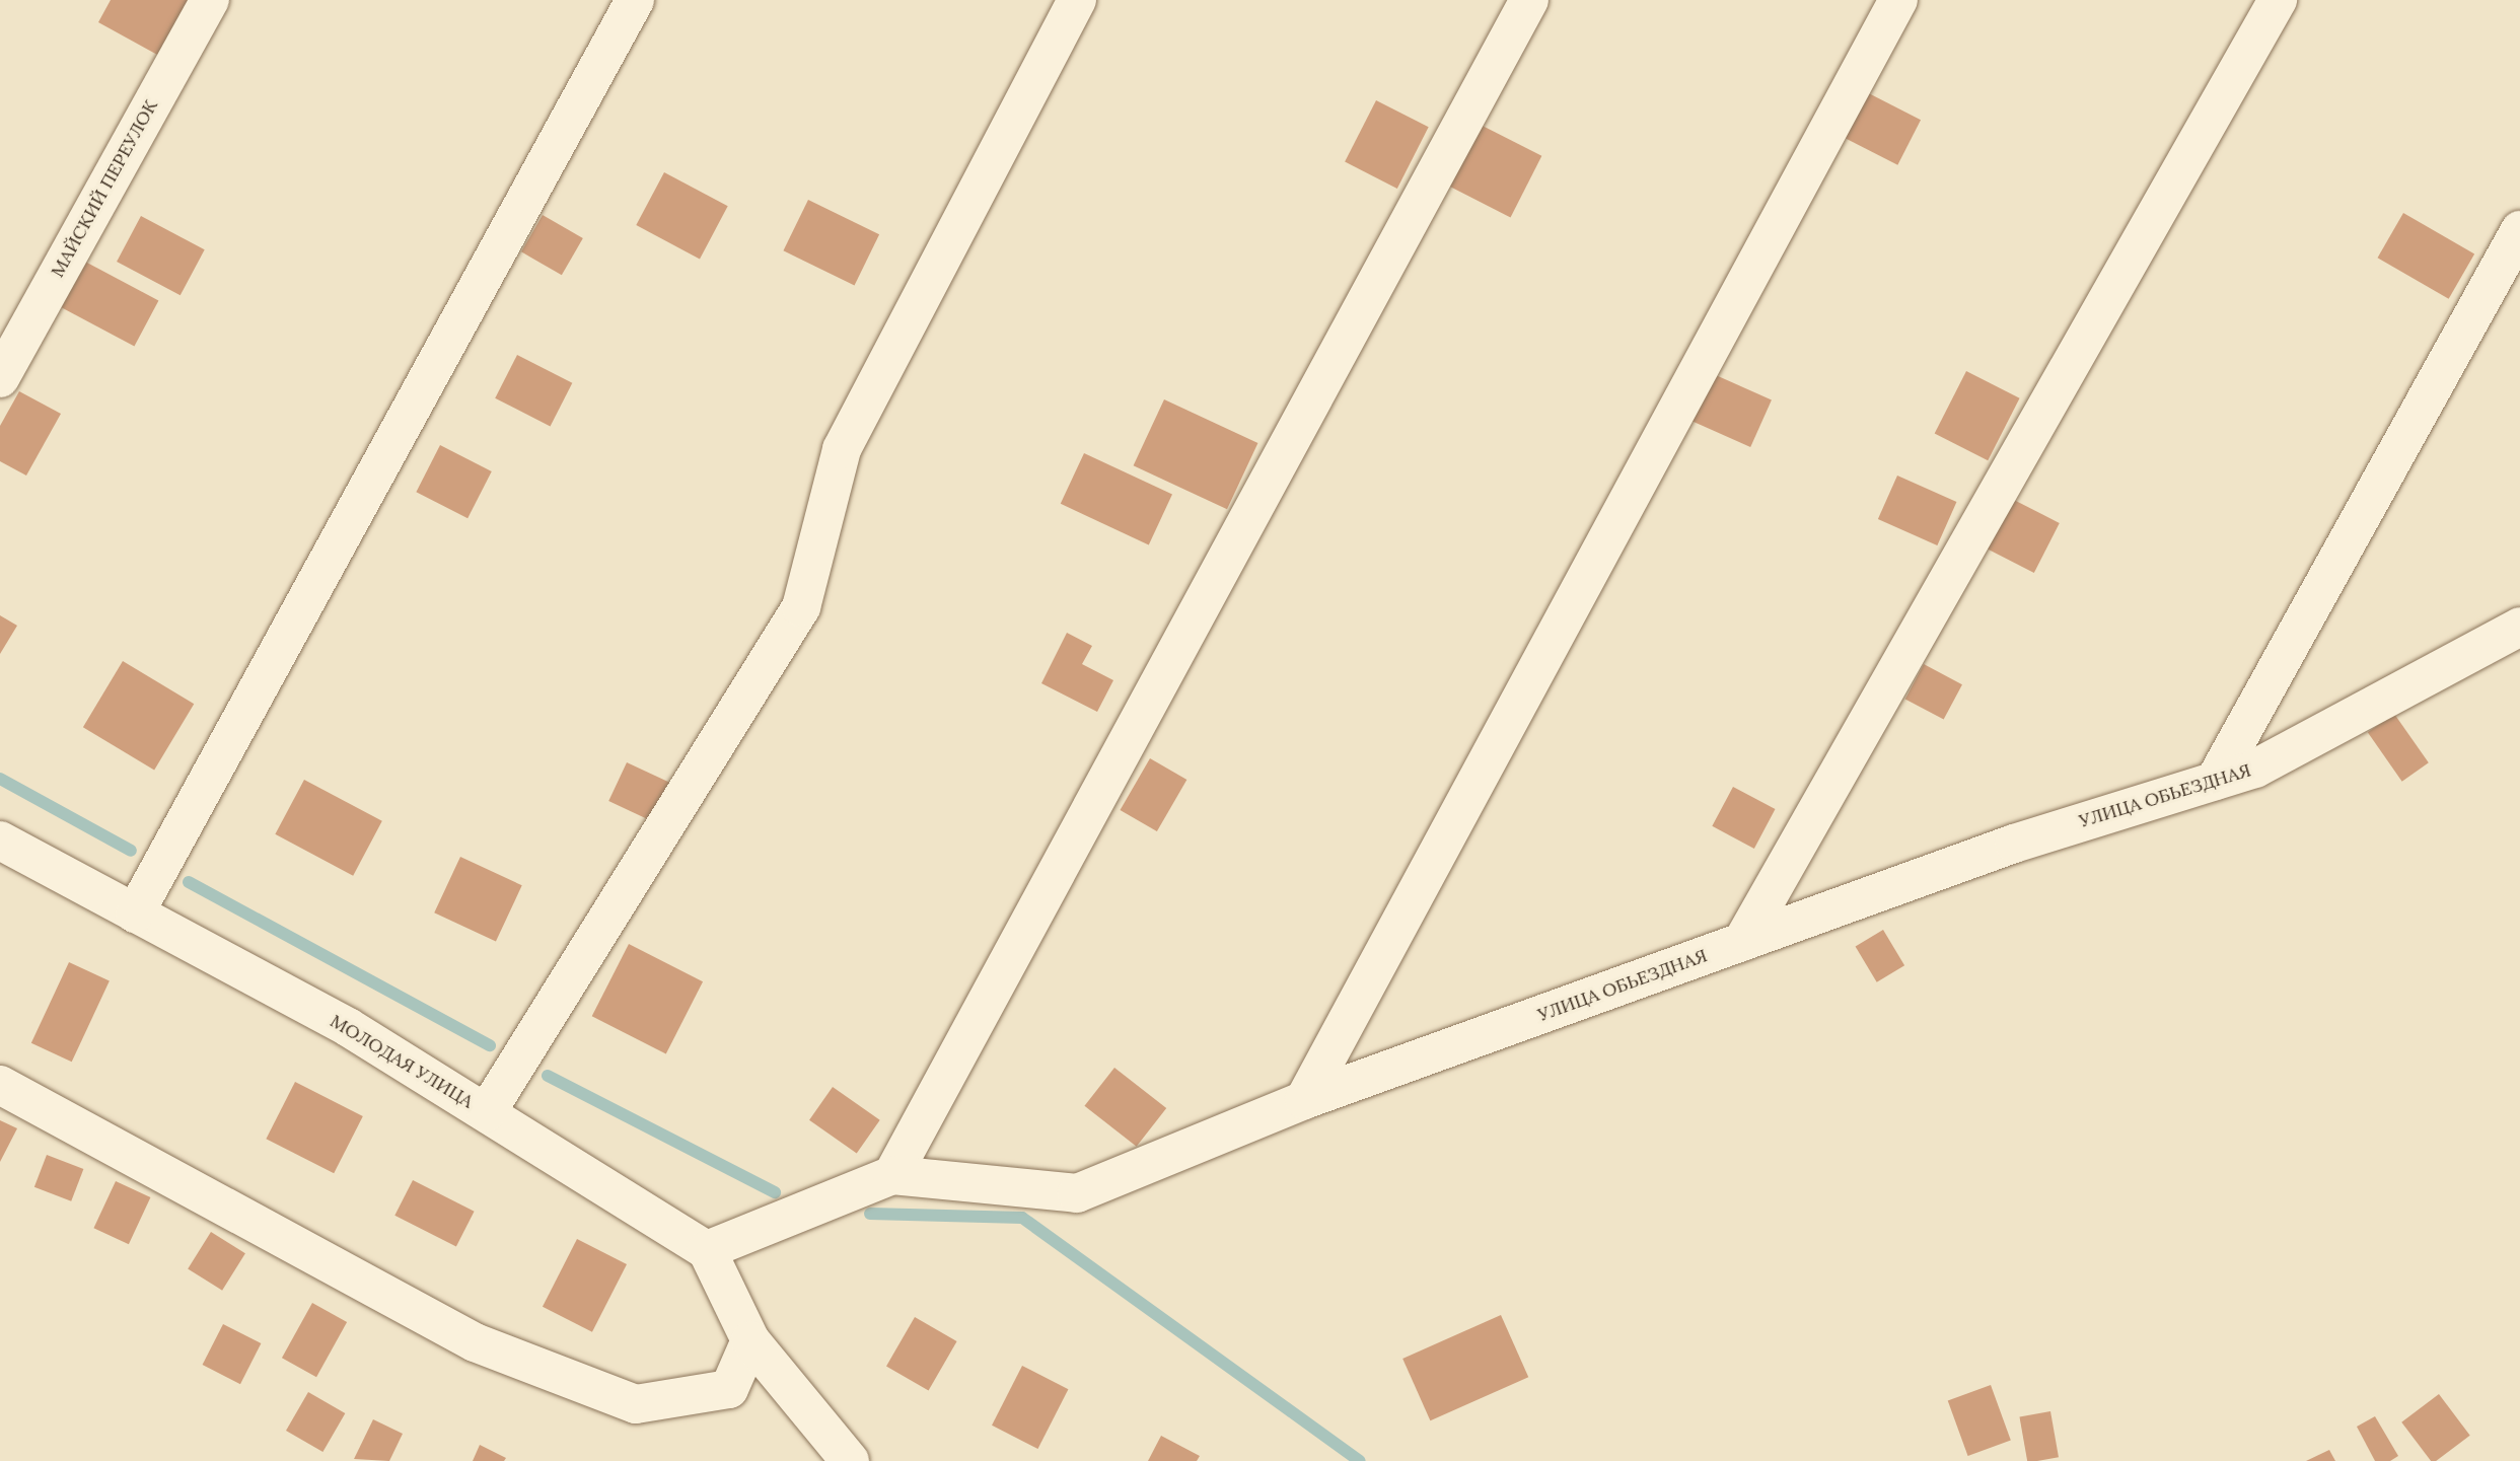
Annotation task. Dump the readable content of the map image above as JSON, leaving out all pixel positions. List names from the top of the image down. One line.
{"streets":{"street":["МАЙСКИЙ ПЕРЕУЛОК","УЛИЦА ОБЬЕЗДНАЯ","МОЛОДАЯ УЛИЦА"]},"crossings":[["УЛИЦА ОБЬЕЗДНАЯ","МОЛОДАЯ УЛИЦА"]]}
